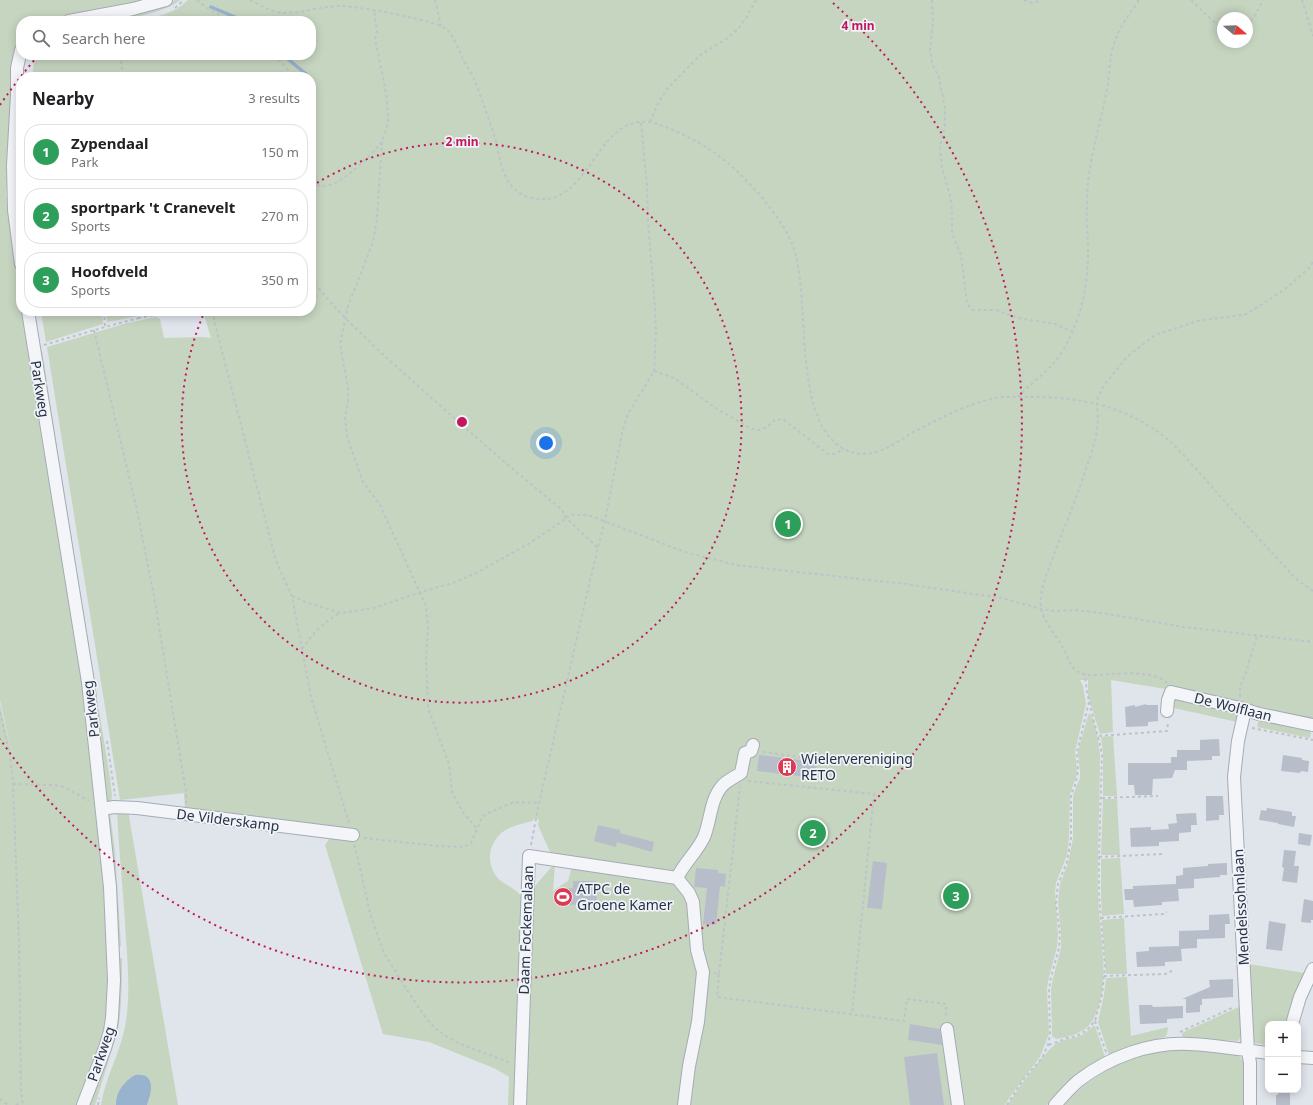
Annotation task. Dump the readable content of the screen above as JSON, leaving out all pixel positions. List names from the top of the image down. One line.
{"streets":{"street":["Parkweg","De Wolflaan","De Vilderskamp","Mendelssohnlaan","Daam Fockemalaan"]},"crossings":[["Parkweg","De Vilderskamp"],["De Wolflaan","Mendelssohnlaan"]],"places":{"building":["Wielervereniging RETO"],"sports":["ATPC de Groene Kamer"]},"north":"right","page":{"search":"Search here","heading":["Nearby","3 results"],"list":[{"mark":"1","name":"Zypendaal","note":"Park","value":"150 m"},{"mark":"2","name":"sportpark 't Cranevelt","note":"Sports","value":"270 m"},{"mark":"3","name":"Hoofdveld","note":"Sports","value":"350 m"}],"pins":["1","2","3"],"map_buttons":["+","−"]},"rings":["4 min","2 min"]}
